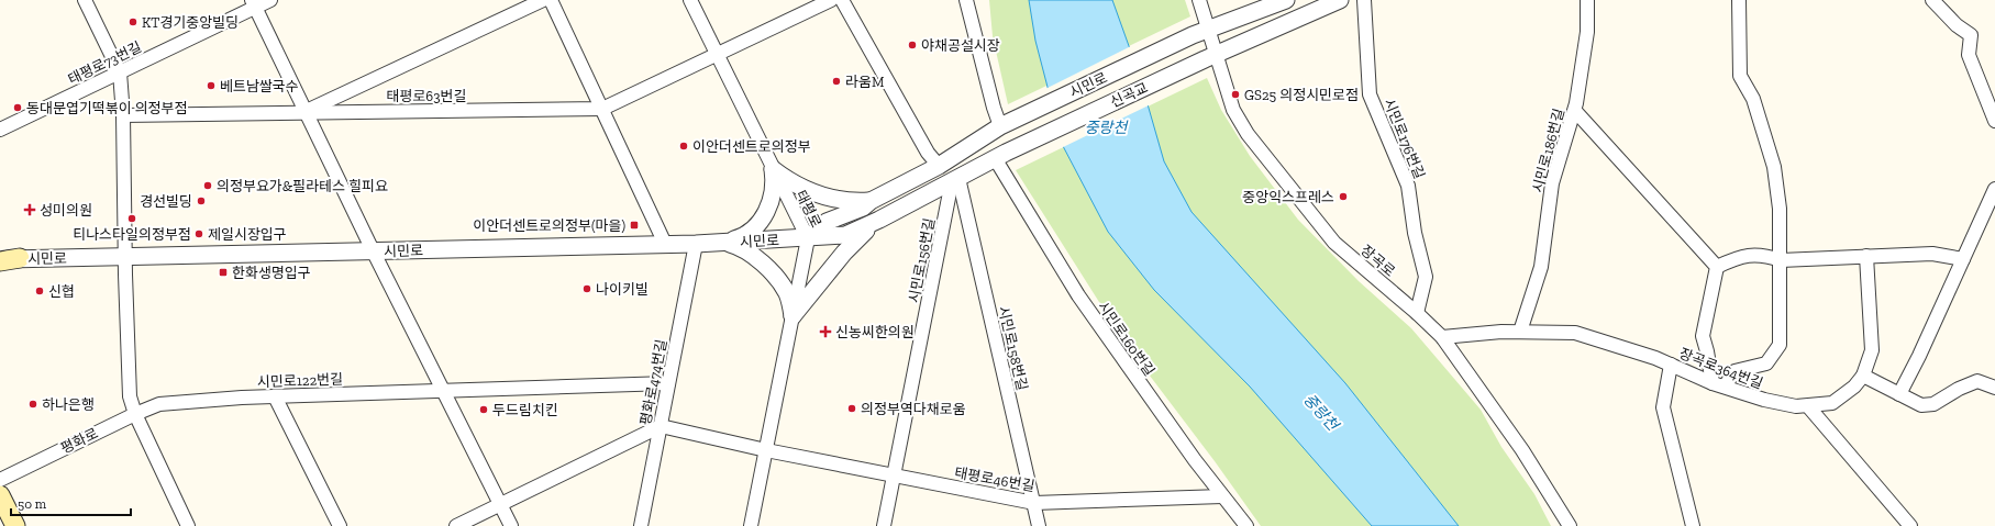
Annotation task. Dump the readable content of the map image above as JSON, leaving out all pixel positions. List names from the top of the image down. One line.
{"streets":{"street":["태평로73번길","시민로","신곡교","태평로63번길","시민로176번길","시민로186번길","태평로","시민로156번길","장곡로","시민로160번길","시민로158번길","장곡로364번길","시민로122번길","평화로474번길","평화로","태평로46번길"]},"crossings":[["시민로","신곡교"],["시민로","태평로"],["시민로","시민로156번길"],["시민로","장곡로"],["시민로","시민로160번길"],["시민로","시민로158번길"],["시민로","평화로474번길"],["신곡교","장곡로"],["신곡교","시민로160번길"],["태평로63번길","태평로"],["시민로176번길","장곡로"],["시민로186번길","장곡로364번길"],["태평로","태평로46번길"],["시민로156번길","시민로158번길"],["시민로156번길","태평로46번길"],["장곡로","장곡로364번길"],["시민로160번길","태평로46번길"],["시민로158번길","태평로46번길"],["시민로122번길","평화로474번길"],["시민로122번길","평화로"],["평화로474번길","태평로46번길"]],"water":["중랑천"],"places":{"other":["KT경기중앙빌딩","야채공설시장","라움M","베트남쌀국수","GS25 의정시민로점","동대문엽기떡볶이 의정부점","이안더센트로의정부","의정부요가&필라테스 힐피요","중앙익스프레스","경선빌딩","티나스타일의정부점","제일시장입구","나이키빌","신협","하나은행","의정부역다채로움","두드림치킨"],"health":["성미의원","신농씨한의원"],"transit":["이안더센트로의정부(마을)","한화생명입구"]},"scale_bar":"50 m"}
